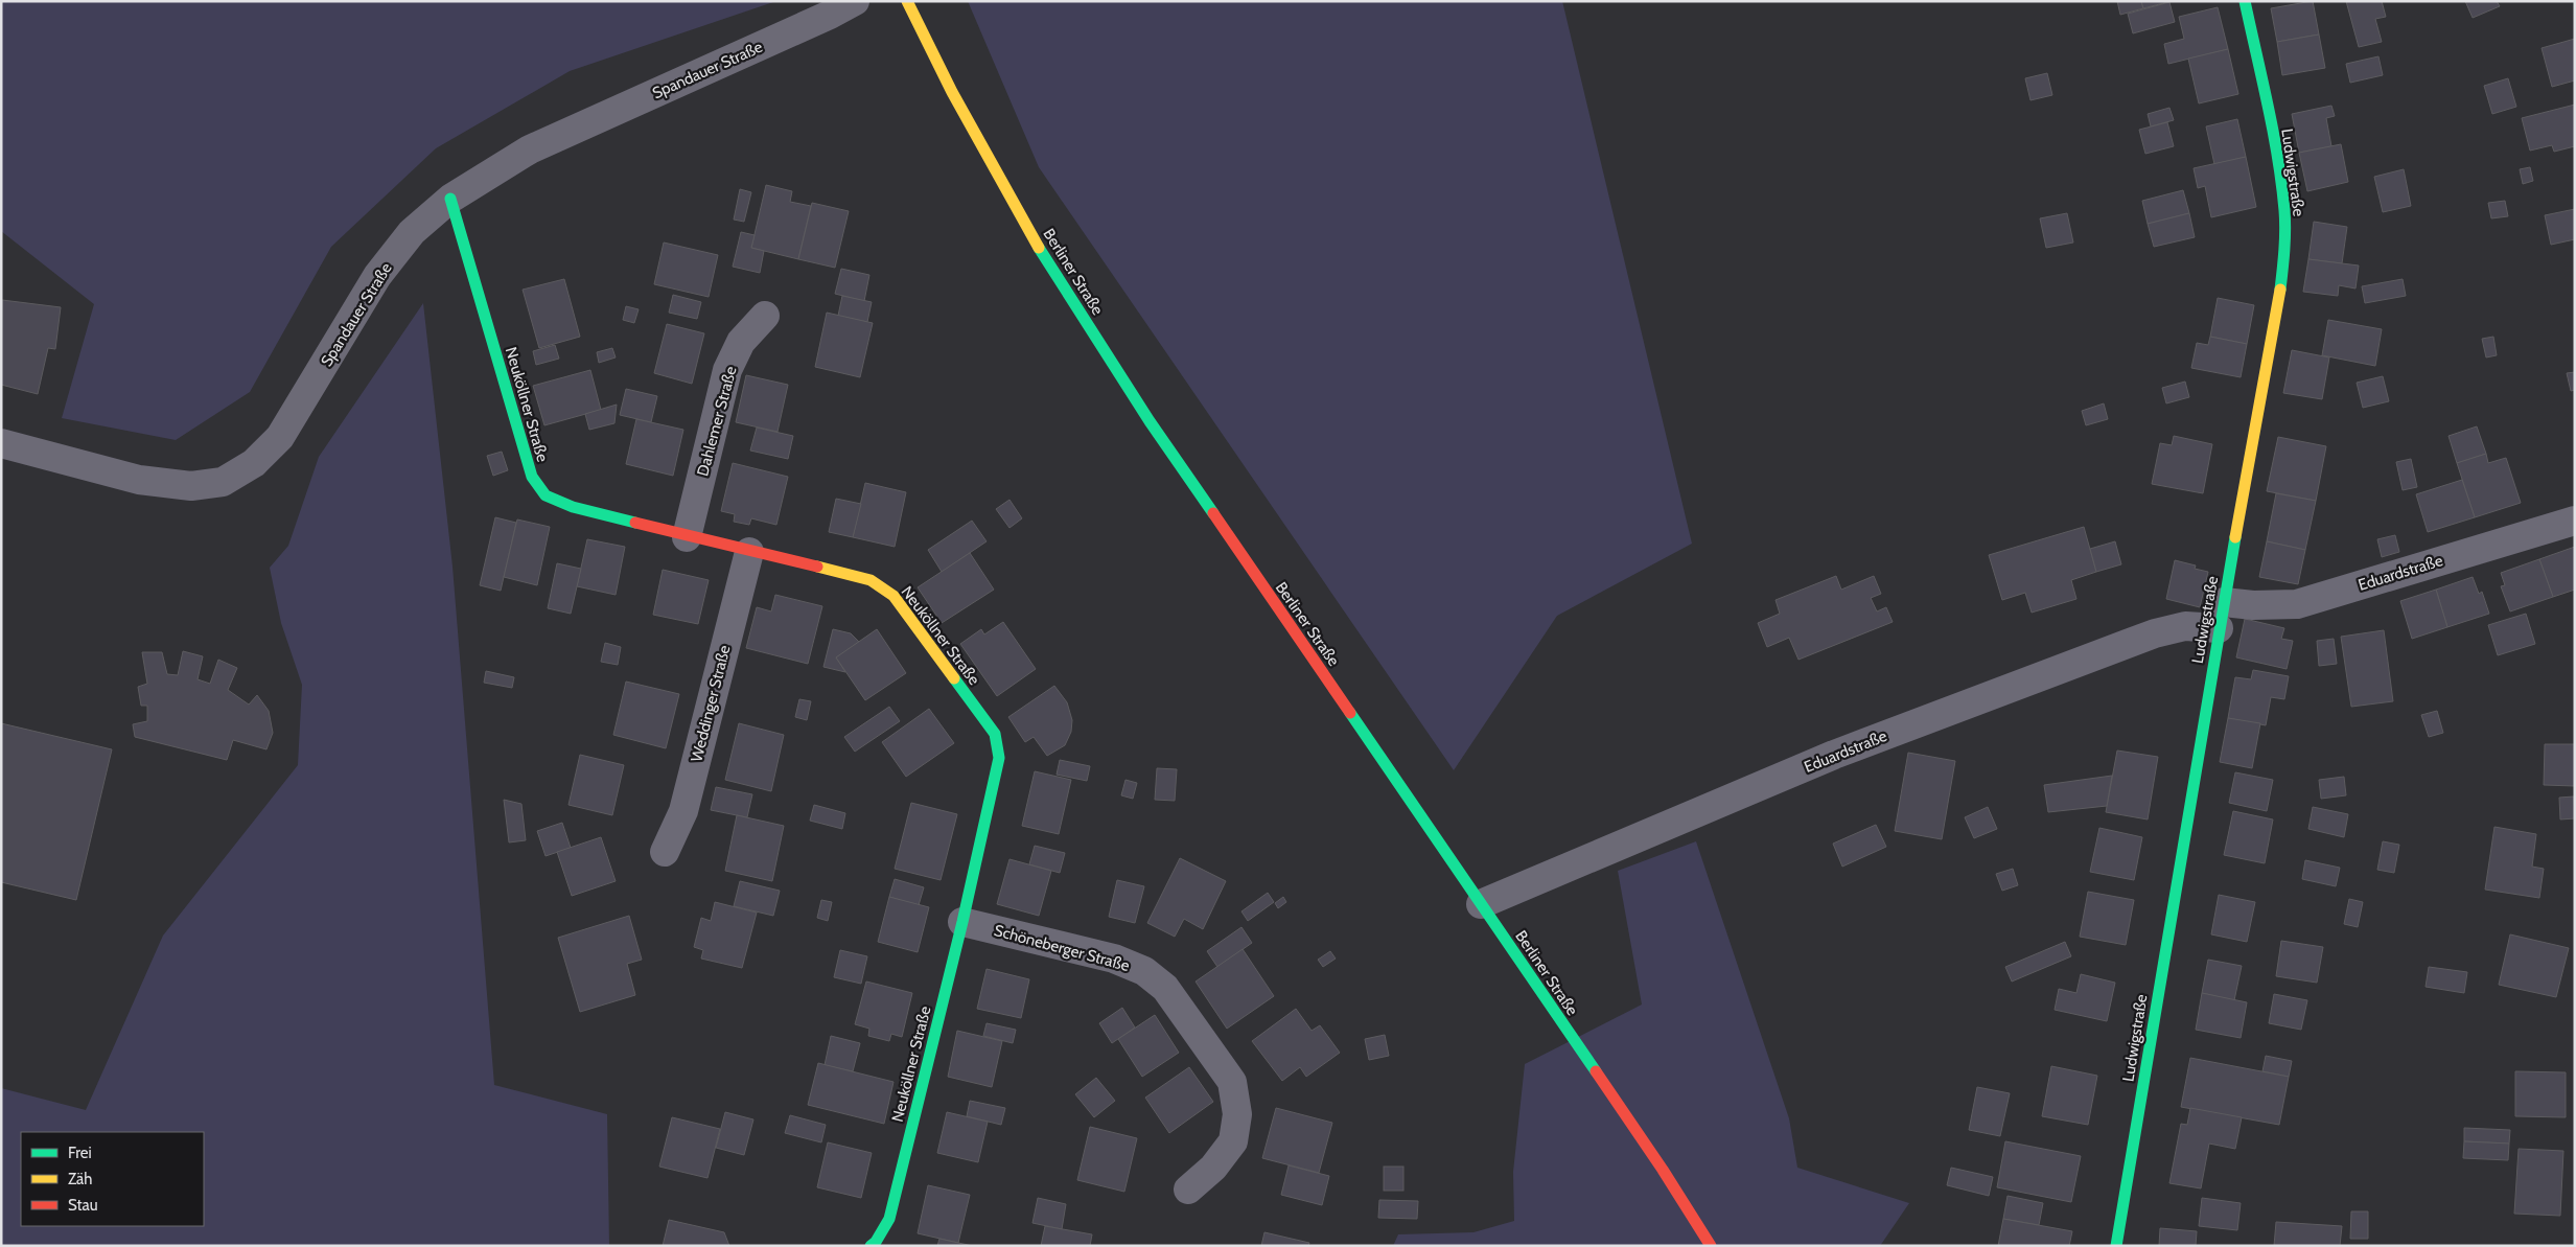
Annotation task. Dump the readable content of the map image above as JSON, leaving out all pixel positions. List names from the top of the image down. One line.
{"streets":{"street":["Spandauer Straße","Ludwigstraße","Berliner Straße","Neuköllner Straße","Dahlemer Straße","Eduardstraße","Weddinger Straße","Schöneberger Straße"]},"crossings":[["Spandauer Straße","Neuköllner Straße"],["Ludwigstraße","Eduardstraße"],["Berliner Straße","Eduardstraße"],["Neuköllner Straße","Dahlemer Straße"],["Neuköllner Straße","Weddinger Straße"],["Neuköllner Straße","Schöneberger Straße"]],"legend":["Frei","Zäh","Stau"]}
